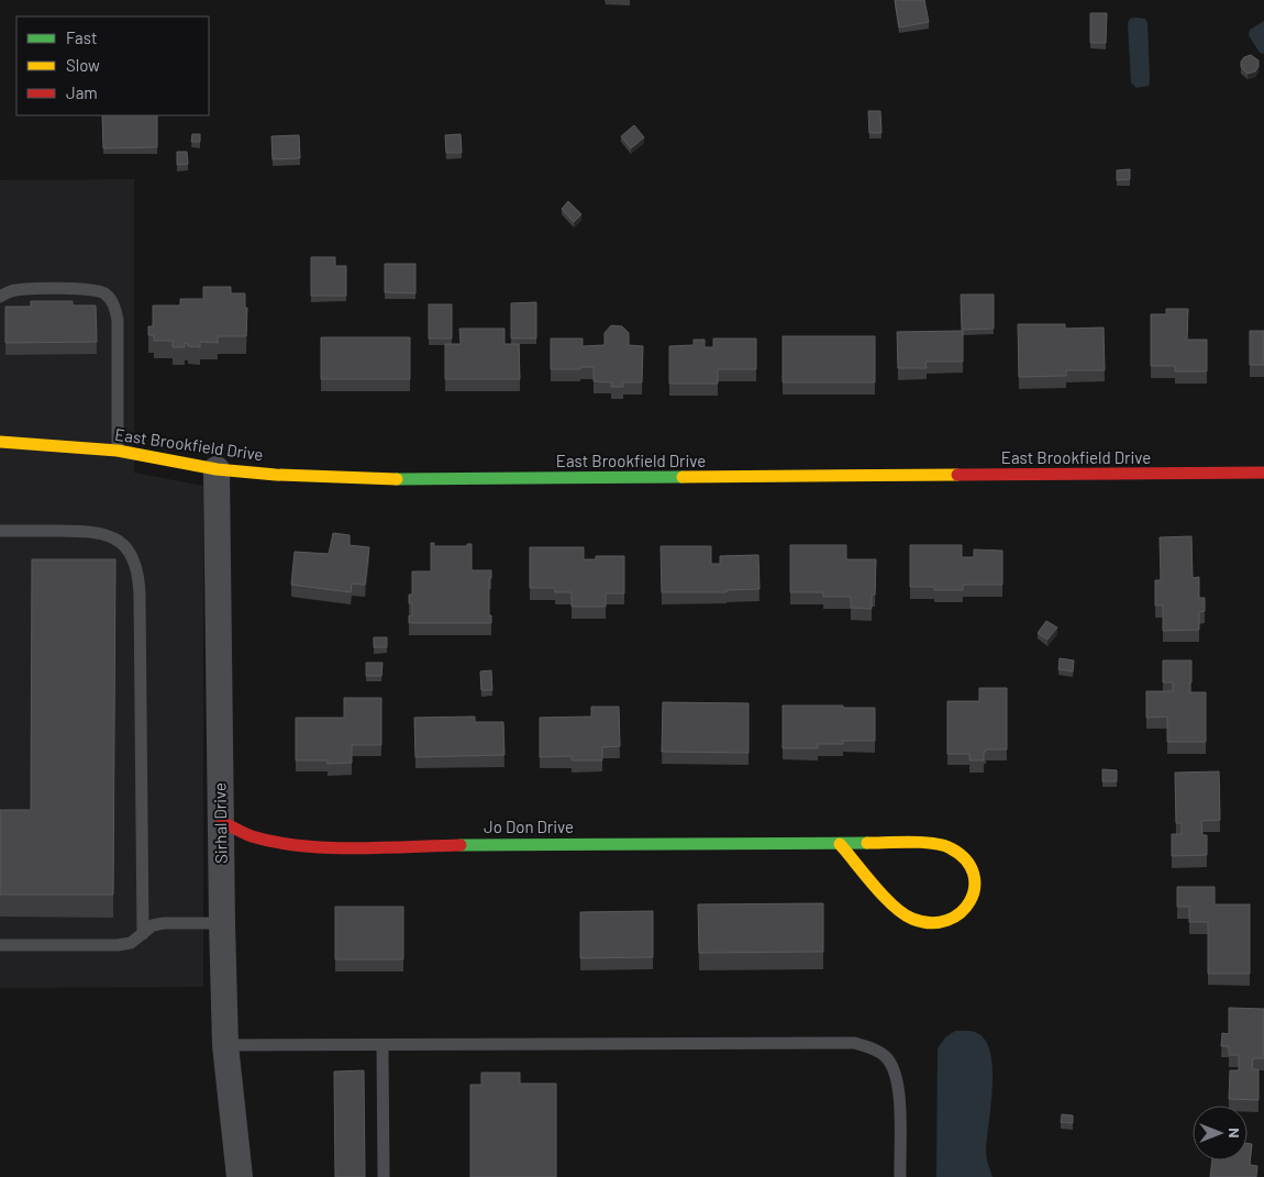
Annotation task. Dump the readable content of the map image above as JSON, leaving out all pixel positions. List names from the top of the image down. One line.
{"streets":{"street":["East Brookfield Drive","Sirhal Drive","Jo Don Drive"]},"crossings":[["East Brookfield Drive","Sirhal Drive"],["Sirhal Drive","Jo Don Drive"]],"legend":["Fast","Slow","Jam"],"north":"right"}
